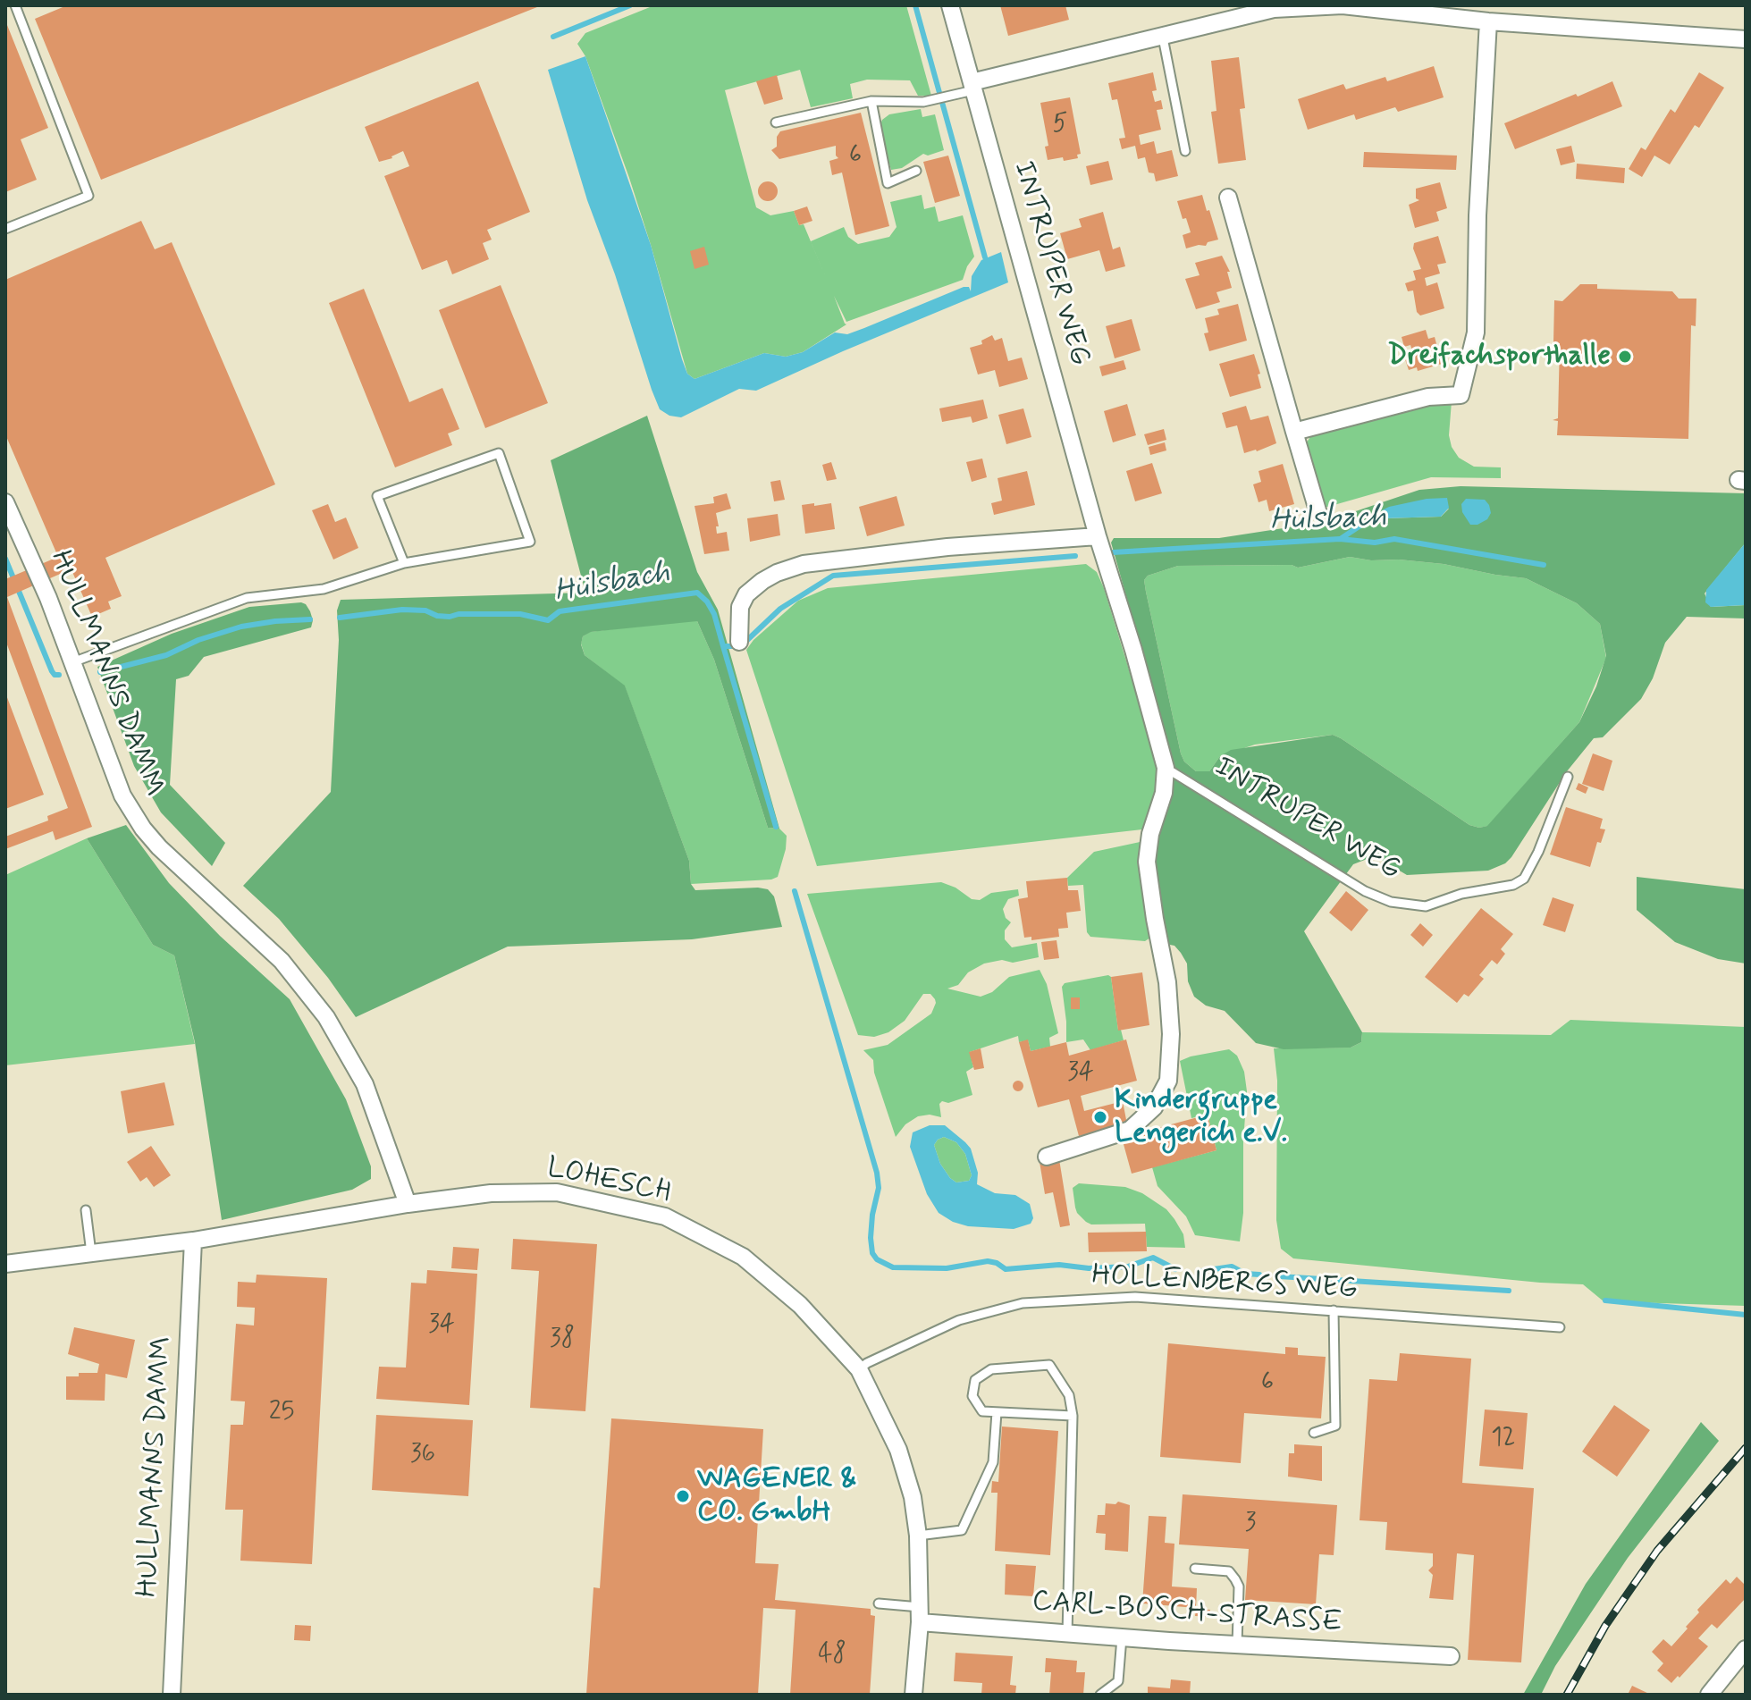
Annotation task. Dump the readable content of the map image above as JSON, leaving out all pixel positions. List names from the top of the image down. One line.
{"streets":{"street":["INTRUPER WEG","HULLMANNS DAMM","LOHESCH","CARL-BOSCH-STRASSE"],"lane":["HOLLENBERGS WEG"]},"crossings":[["HULLMANNS DAMM","LOHESCH"],["LOHESCH","HOLLENBERGS WEG"],["LOHESCH","CARL-BOSCH-STRASSE"]],"water":["Hülsbach"],"places":["Dreifachsporthalle","Kindergruppe Lengerich e.V.","WAGENER & CO. GmbH"],"house_numbers":["5","6","34","34","38","6","25","12","36","3","48"]}
